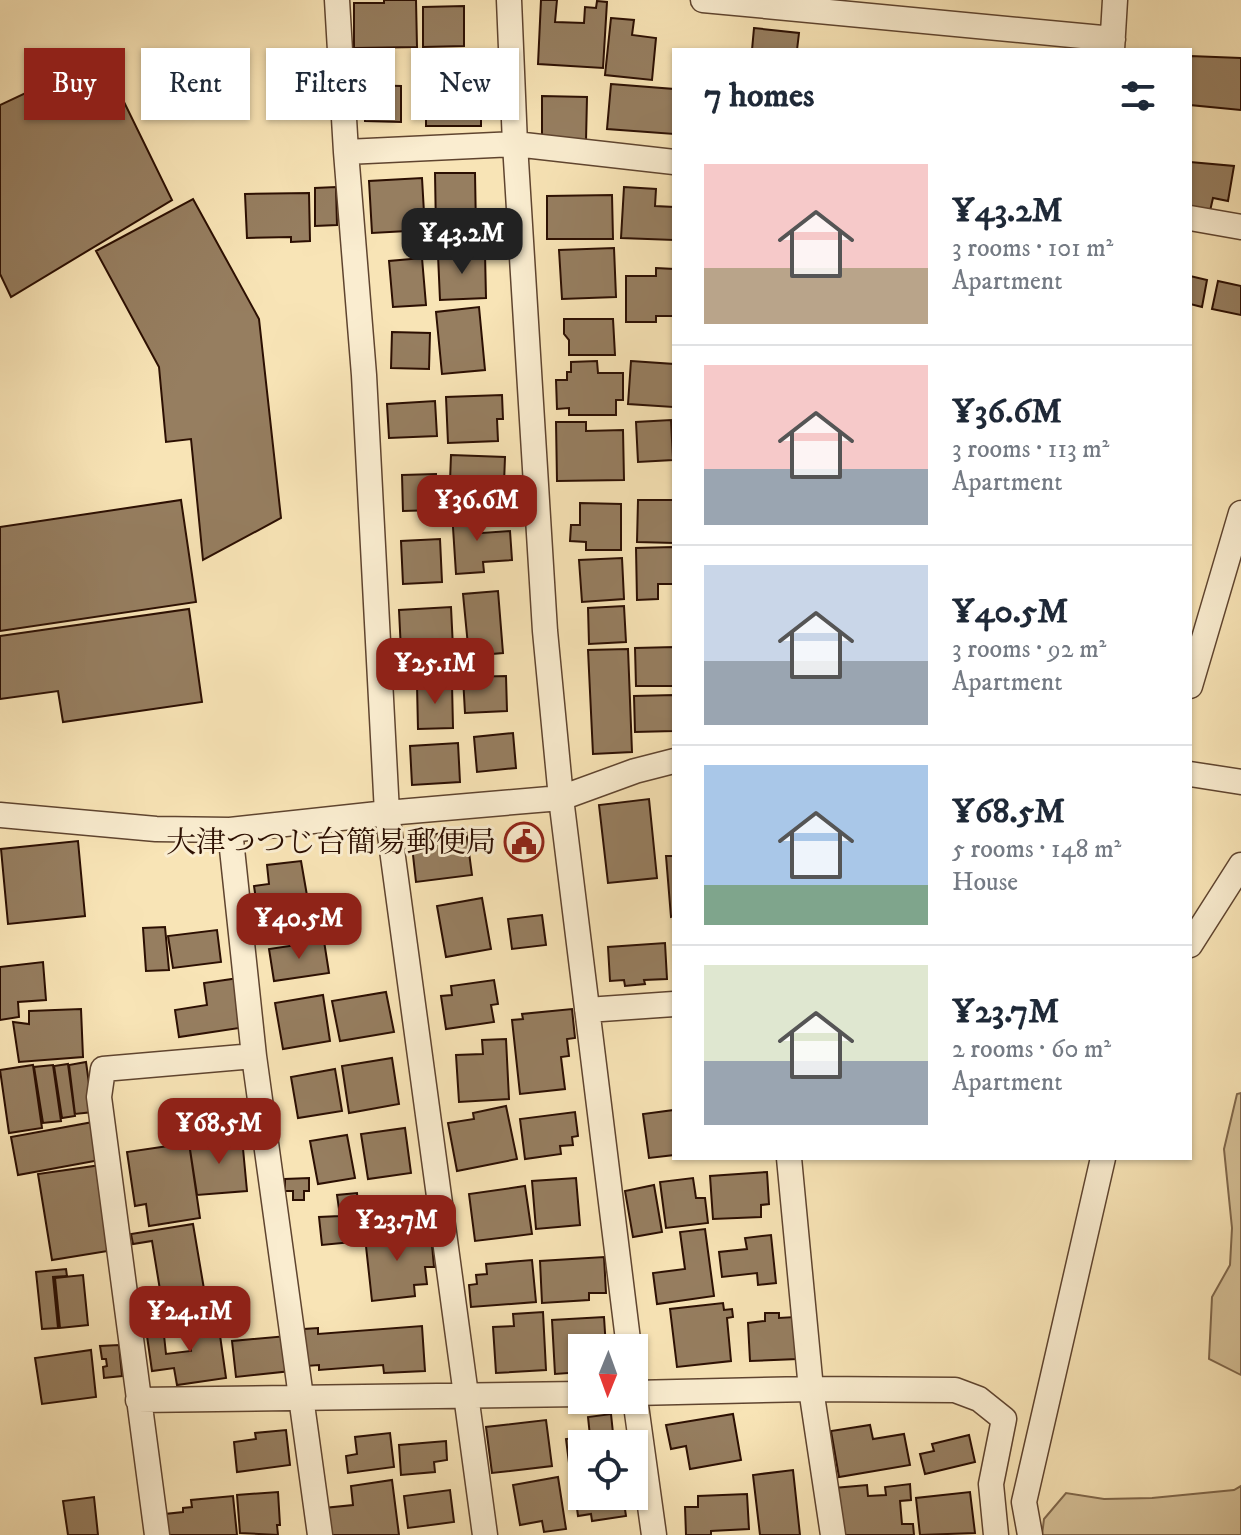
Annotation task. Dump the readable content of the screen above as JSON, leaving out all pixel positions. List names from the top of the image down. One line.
{"places":{"public building":["大津つつじ台簡易郵便局"]},"north":"bottom","page":{"chip":["Buy","Rent","Filters","New"],"heading":"7 homes","list":[{"name":"¥43.2M","note":"3 rooms · 101 m² · Apartment"},{"name":"¥36.6M","note":"3 rooms · 113 m² · Apartment"},{"name":"¥40.5M","note":"3 rooms · 92 m² · Apartment"},{"name":"¥68.5M","note":"5 rooms · 148 m² · House"},{"name":"¥23.7M","note":"2 rooms · 60 m² · Apartment"}],"price":["¥43.2M","¥36.6M","¥25.1M","¥40.5M","¥68.5M","¥23.7M","¥24.1M"]}}
